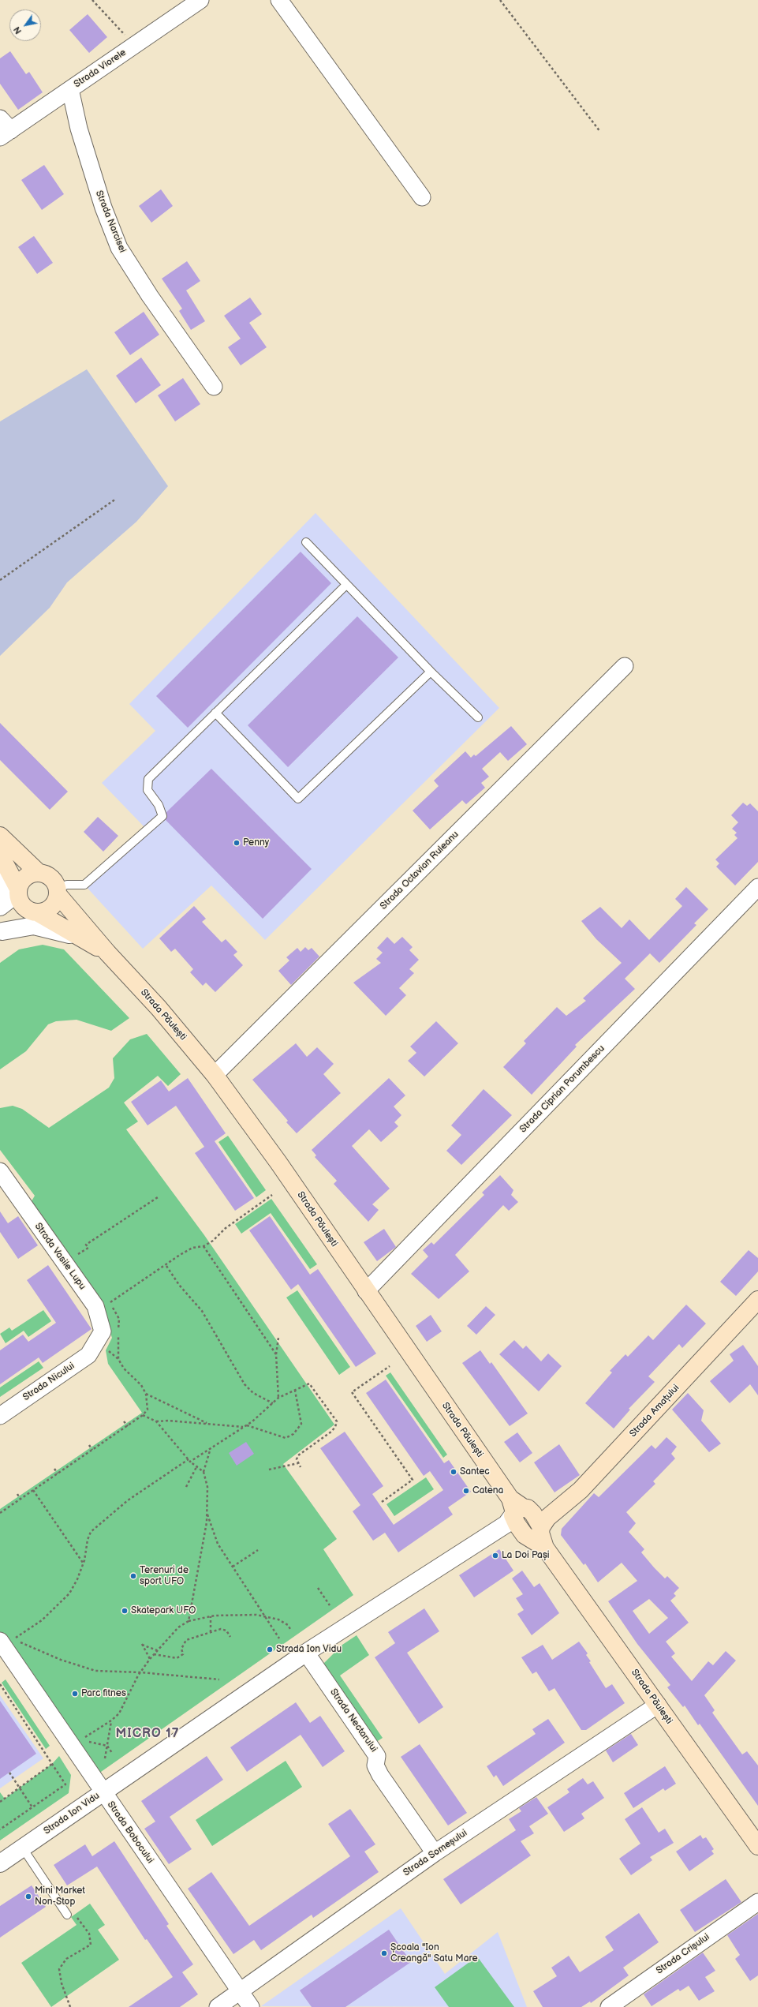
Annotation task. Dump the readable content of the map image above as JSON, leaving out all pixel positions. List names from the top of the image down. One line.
{"streets":{"main road":["Strada Păulești","Strada Amațului"],"street":["Strada Viorele","Strada Narcisei","Strada Octavian Ruleanu","Strada Ciprian Porumbescu","Strada Vasile Lupu","Strada Nicului","Strada Nectarului","Strada Ion Vidu","Strada Bobocului","Strada Someșului","Strada Crișului"]},"crossings":[["Strada Viorele","Strada Narcisei"],["Strada Octavian Ruleanu","Strada Păulești"],["Strada Păulești","Strada Ciprian Porumbescu"],["Strada Păulești","Strada Amațului"],["Strada Păulești","Strada Ion Vidu"],["Strada Păulești","Strada Someșului"],["Strada Vasile Lupu","Strada Nicului"],["Strada Nectarului","Strada Ion Vidu"],["Strada Nectarului","Strada Someșului"],["Strada Ion Vidu","Strada Bobocului"],["Strada Bobocului","Strada Someșului"]],"districts":["MICRO 17"],"places":["Penny","Santec","Catena","La Doi Pași","Terenuri de sport UFO","Skatepark UFO","Strada Ion Vidu","Parc fitnes","Mini Market Non-Stop","Școala \"Ion Creangă\" Satu Mare"],"north":"bottom left"}
